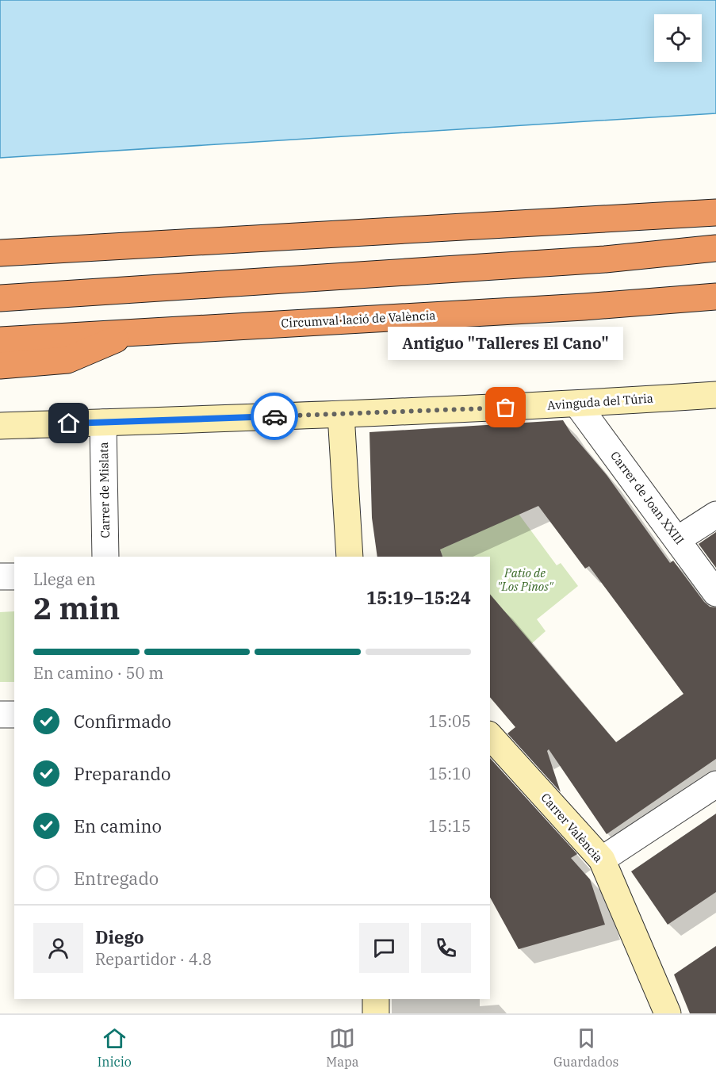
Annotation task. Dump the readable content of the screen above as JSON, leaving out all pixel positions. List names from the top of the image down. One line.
{"streets":{"highway":["Circumval·lació de València"],"street":["Avinguda del Túria","Carrer de Mislata","Carrer de Joan XXIII","Carrer València"]},"crossings":[["Avinguda del Túria","Carrer de Mislata"],["Avinguda del Túria","Carrer de Joan XXIII"]],"parks":["Patio de \"Los Pinos\""],"places":["Antiguo \"Talleres El Cano\""],"page":{"bubble":"Antiguo \"Talleres El Cano\"","heading":["2 min","Llega en","15:19–15:24"],"panel":["Diego","Repartidor · 4.8"],"bar":"En camino · 50 m","list":[["Confirmado","15:05"],["Preparando","15:10"],["En camino","15:15"],"Entregado"],"tabs":["Inicio","Mapa","Guardados"]}}
